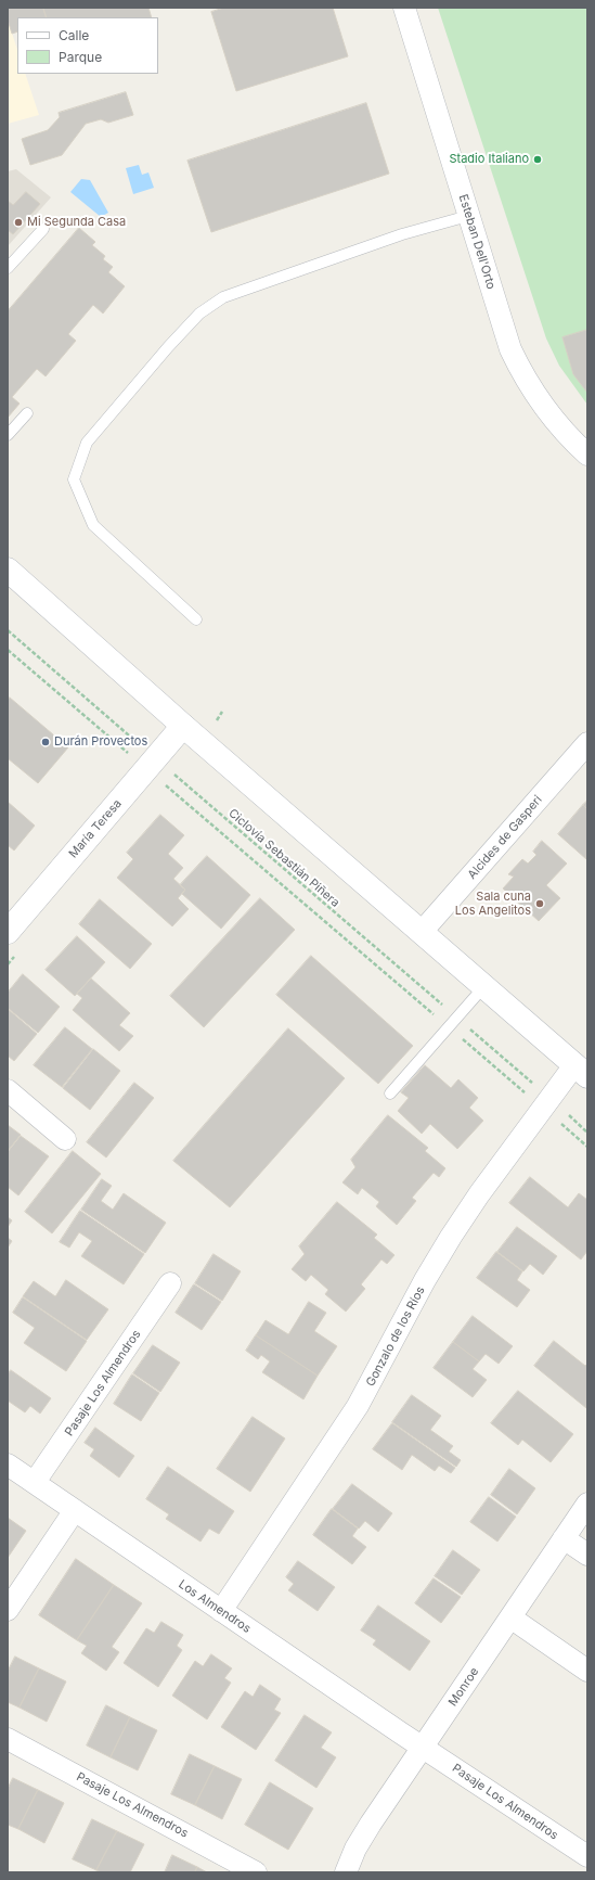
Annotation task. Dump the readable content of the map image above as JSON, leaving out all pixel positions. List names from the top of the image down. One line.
{"streets":{"main road":["María Teresa"],"street":["Esteban Dell'Orto","Alcides de Gasperi","Gonzalo de los Ríos","Pasaje Los Almendros","Los Almendros","Monroe"],"path":["Ciclovía Sebastián Piñera"]},"crossings":[["María Teresa","Ciclovía Sebastián Piñera"],["Ciclovía Sebastián Piñera","Gonzalo de los Ríos"],["Gonzalo de los Ríos","Los Almendros"],["Pasaje Los Almendros","Los Almendros"],["Pasaje Los Almendros","Monroe"],["Los Almendros","Monroe"]],"places":["Stadio Italiano","Mi Segunda Casa","Durán Provectos","Sala cuna Los Angelitos"],"legend":["Calle","Parque"]}
